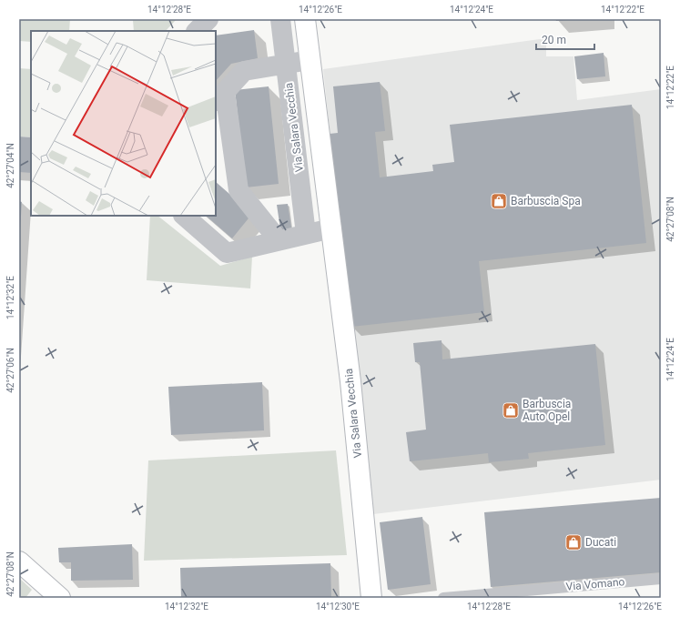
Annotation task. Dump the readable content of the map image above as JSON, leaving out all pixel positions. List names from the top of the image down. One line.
{"streets":{"street":["Via Salara Vecchia"],"lane":["Via Vomano"]},"places":{"shop":["Barbuscia Spa","Barbuscia Auto Opel","Ducati"]},"scale_bar":"20 m","coordinates":["14°12'28\"E","14°12'26\"E","14°12'24\"E","14°12'22\"E","42°27'04\"N","42°27'08\"N","14°12'32\"E","42°27'06\"N","14°12'30\"E"]}
